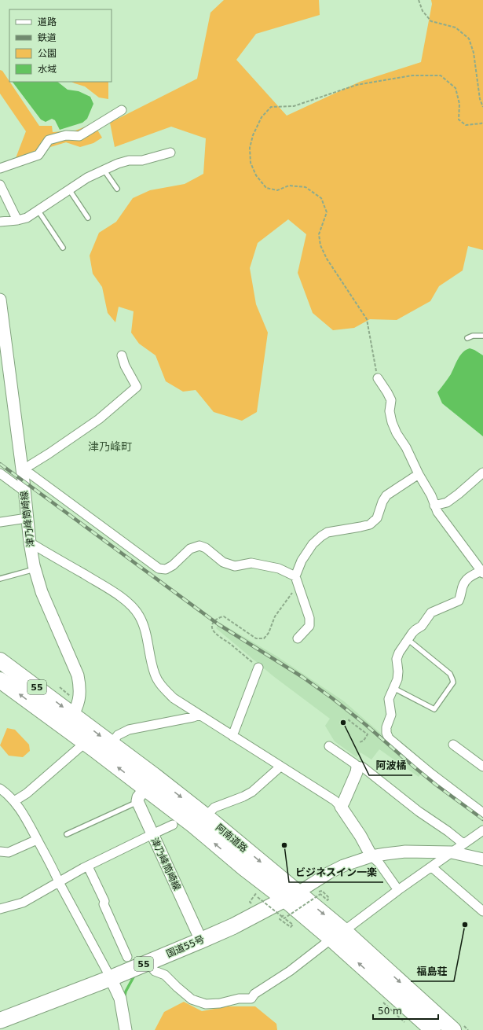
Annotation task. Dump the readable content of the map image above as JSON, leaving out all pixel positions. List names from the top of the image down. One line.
{"streets":{"highway":["55","阿南道路","国道55号"],"main road":["津乃峰筒崎線"]},"crossings":[["津乃峰筒崎線","阿南道路"],["津乃峰筒崎線","国道55号"],["阿南道路","国道55号"]],"districts":["津乃峰町"],"places":["阿波橘","ビジネスイン一楽","福島荘"],"legend":["道路","鉄道","公園","水域"],"scale_bar":"50 m"}
